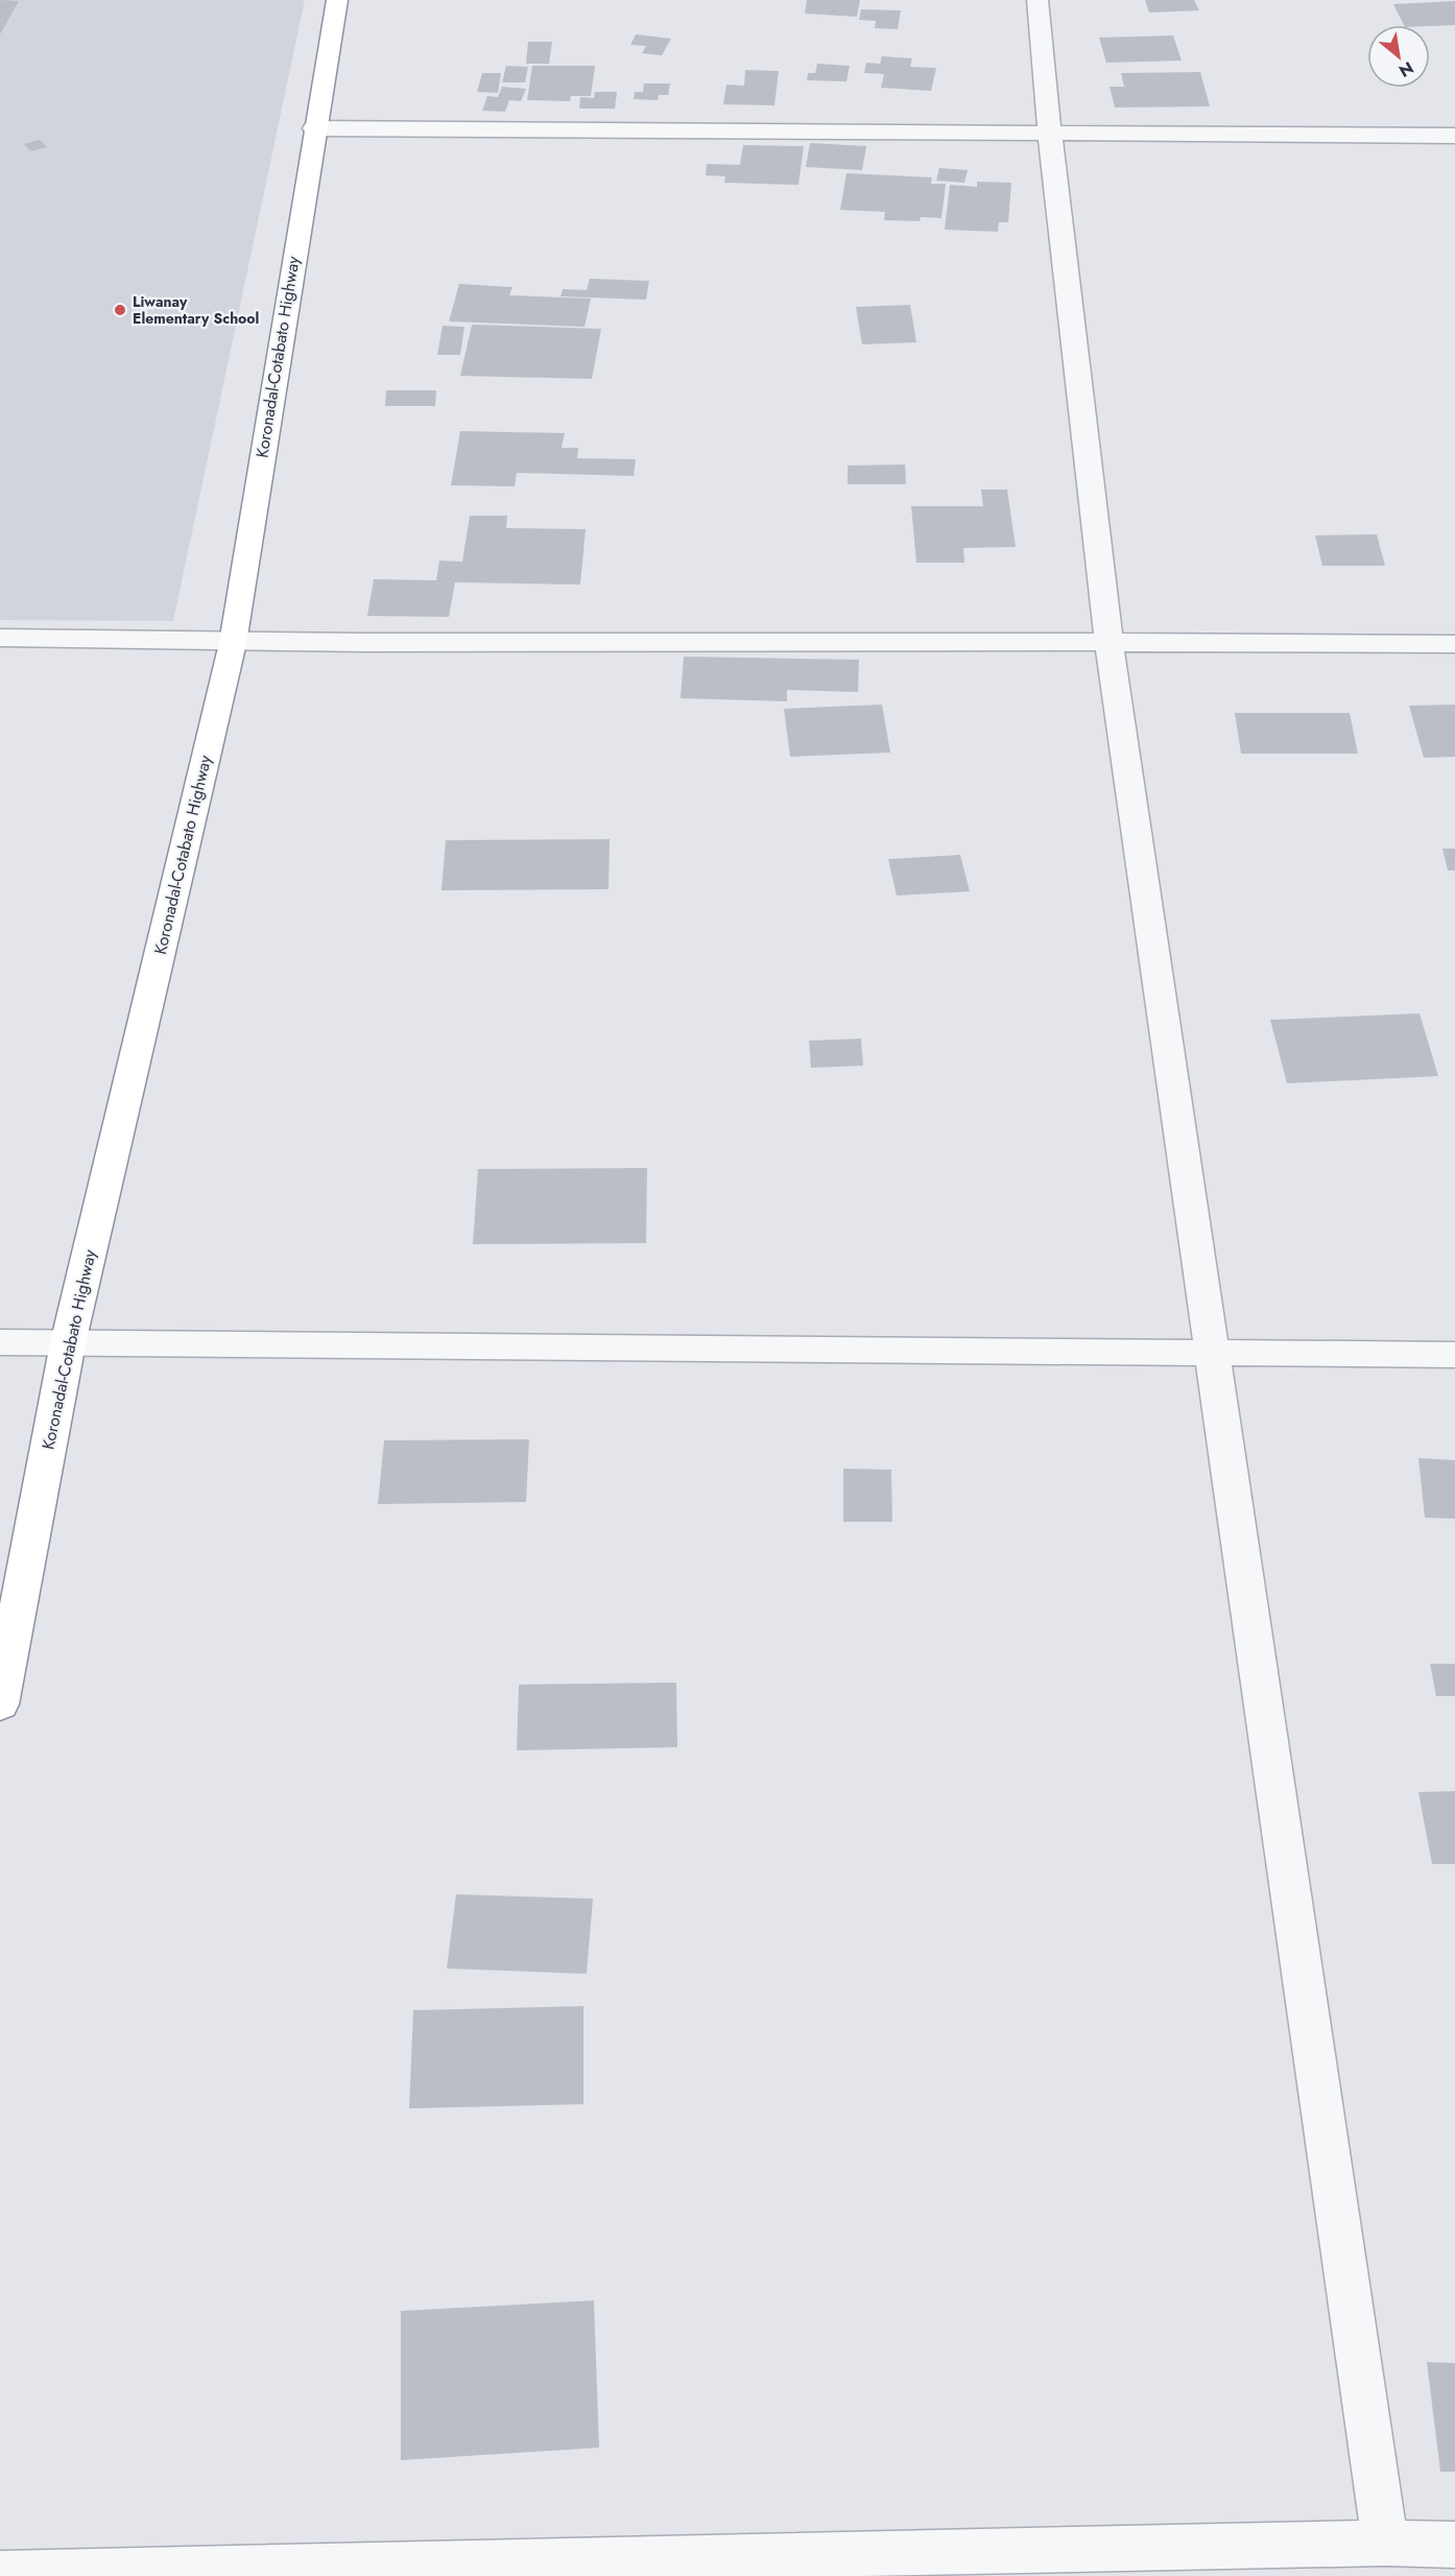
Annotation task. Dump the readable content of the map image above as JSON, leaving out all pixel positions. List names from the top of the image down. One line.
{"streets":{"highway":["Koronadal-Cotabato Highway"]},"places":["Liwanay Elementary School"],"north":"bottom right"}
